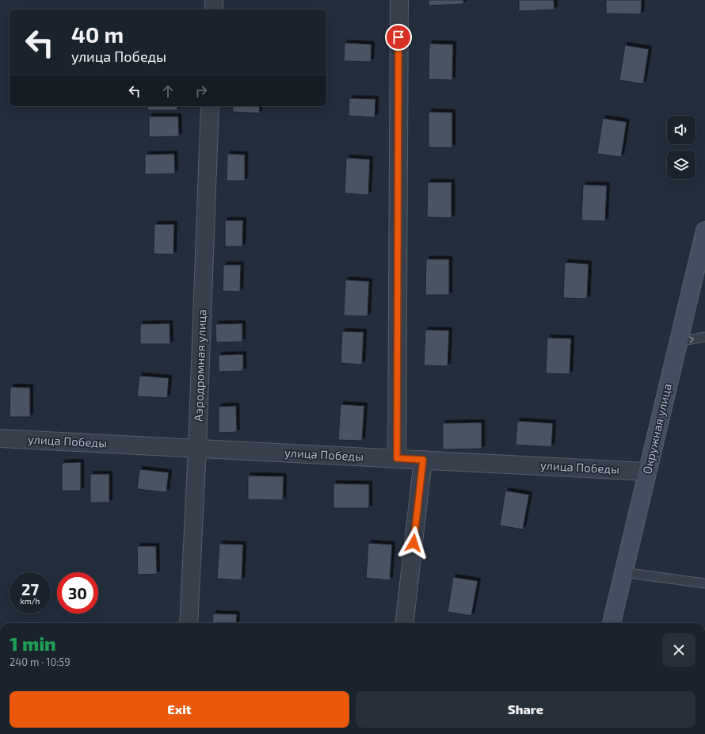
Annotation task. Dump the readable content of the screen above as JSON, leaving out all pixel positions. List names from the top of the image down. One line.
{"streets":{"main road":["Окружная улица"],"street":["Аэродромная улица","улица Победы"]},"crossings":[["Аэродромная улица","улица Победы"],["Окружная улица","улица Победы"]],"page":{"turn":["40 m","улица Победы"],"speed":"27 km/h","limit":"30","heading":["1 min","240 m · 10:59"],"buttons":["Exit","Share"]}}
